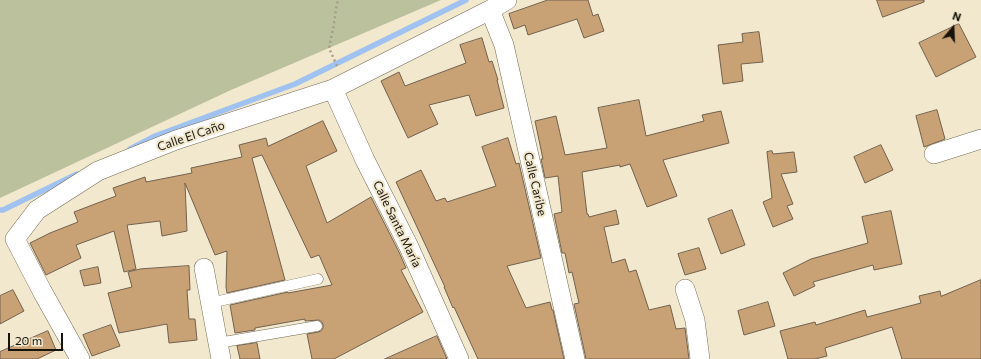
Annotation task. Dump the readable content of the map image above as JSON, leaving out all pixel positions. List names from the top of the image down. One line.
{"streets":{"street":["Calle El Caño","Calle Caribe","Calle Santa María"]},"crossings":[["Calle El Caño","Calle Caribe"],["Calle El Caño","Calle Santa María"]],"scale_bar":"20 m","north":"top"}
